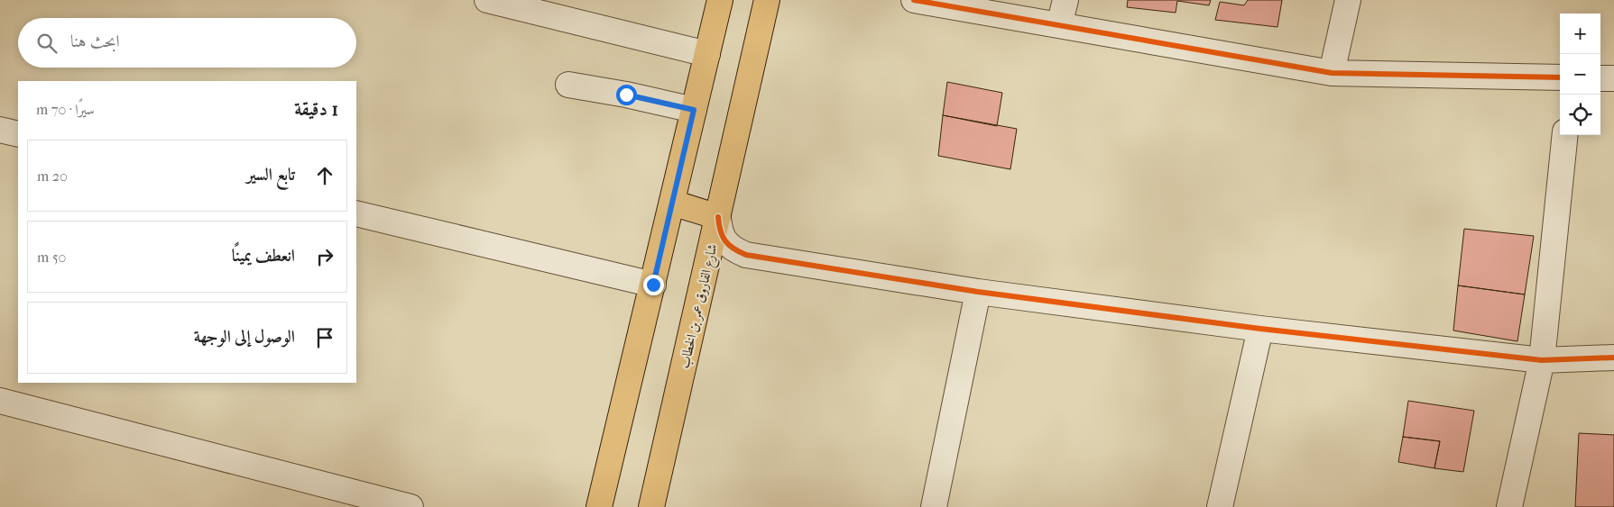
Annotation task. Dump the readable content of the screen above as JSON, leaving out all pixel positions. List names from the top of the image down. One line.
{"streets":{"main road":["شارع الفاروق عمر بن الخطاب"]},"page":{"map_buttons":["+","−"],"search":"ابحث هنا","heading":["1 دقيقة","سيرًا · 70 m"],"list":[["تابع السير","20 m"],["انعطف يمينًا","50 m"],"الوصول إلى الوجهة"]}}
